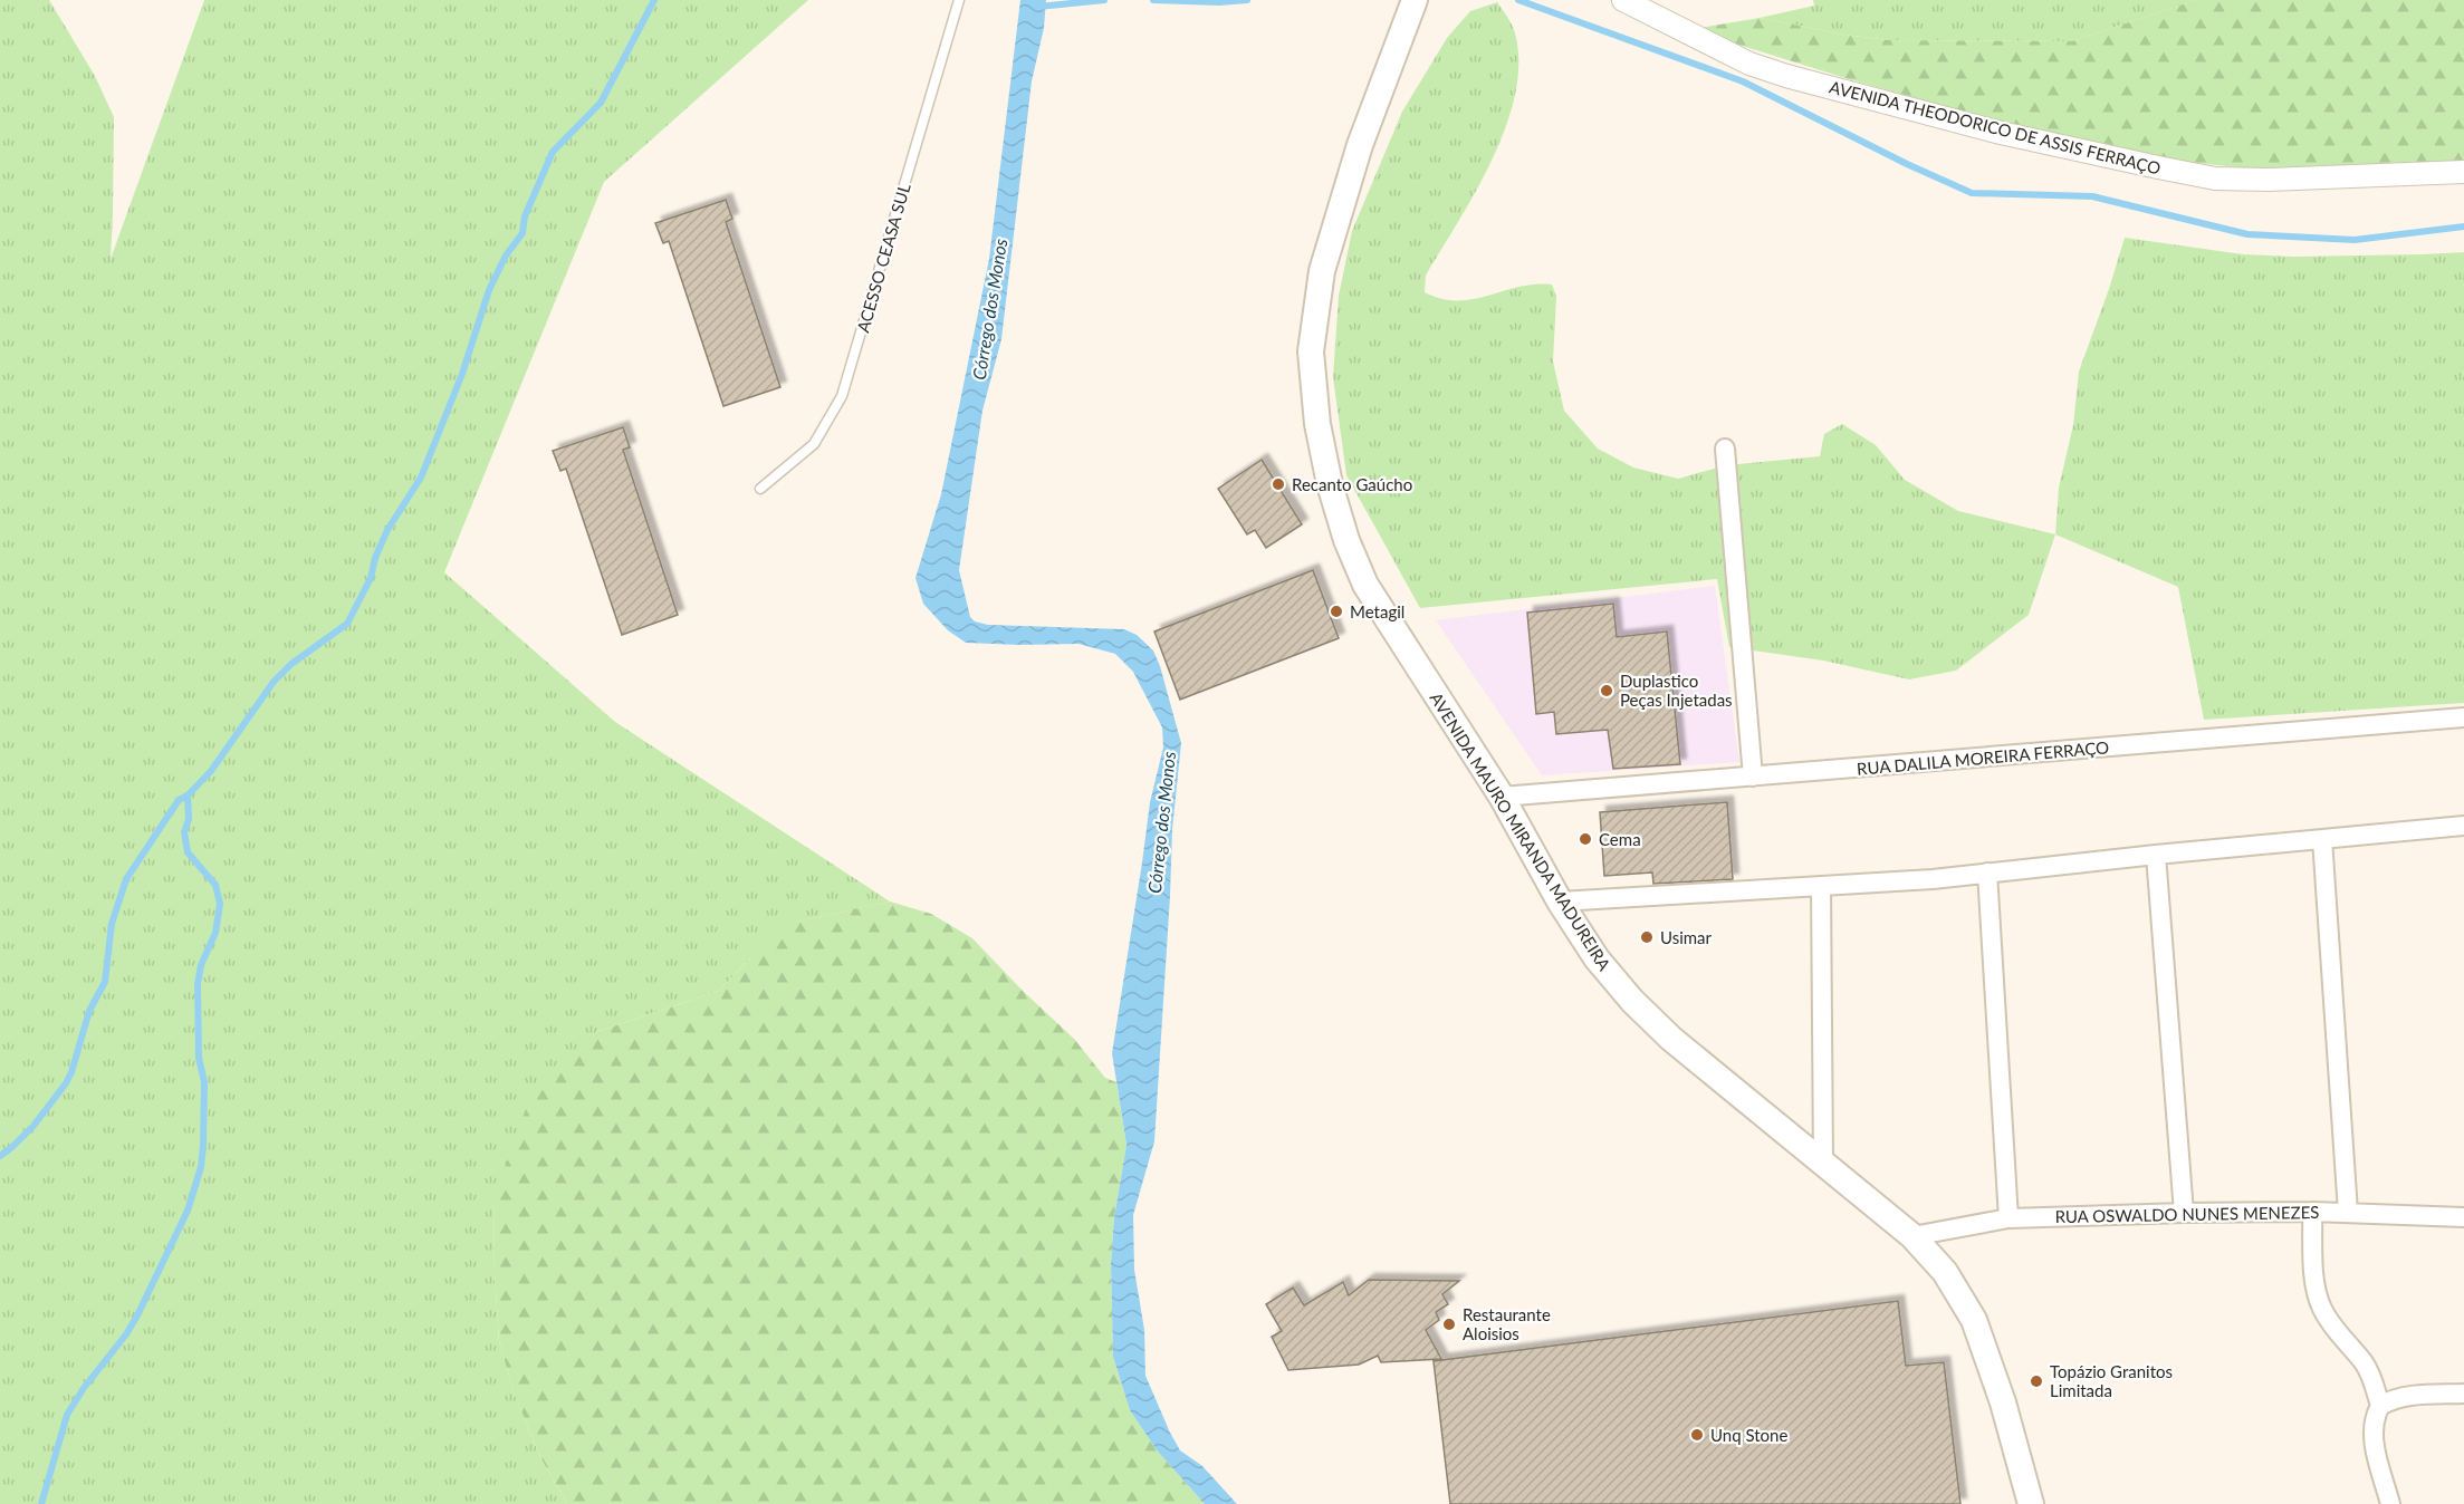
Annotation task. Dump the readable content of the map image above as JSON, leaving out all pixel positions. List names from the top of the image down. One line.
{"streets":{"main road":["AVENIDA MAURO MIRANDA MADUREIRA"],"street":["AVENIDA THEODORICO DE ASSIS FERRAÇO","RUA DALILA MOREIRA FERRAÇO","RUA OSWALDO NUNES MENEZES"],"lane":["ACESSO CEASA SUL"]},"crossings":[["RUA DALILA MOREIRA FERRAÇO","AVENIDA MAURO MIRANDA MADUREIRA"],["AVENIDA MAURO MIRANDA MADUREIRA","RUA OSWALDO NUNES MENEZES"]],"water":["Córrego dos Monos"],"places":["Recanto Gaúcho","Metagil","Duplastico Peças Injetadas","Cema","Usimar","Restaurante Aloisios","Topázio Granitos Limitada","Unq Stone"]}
